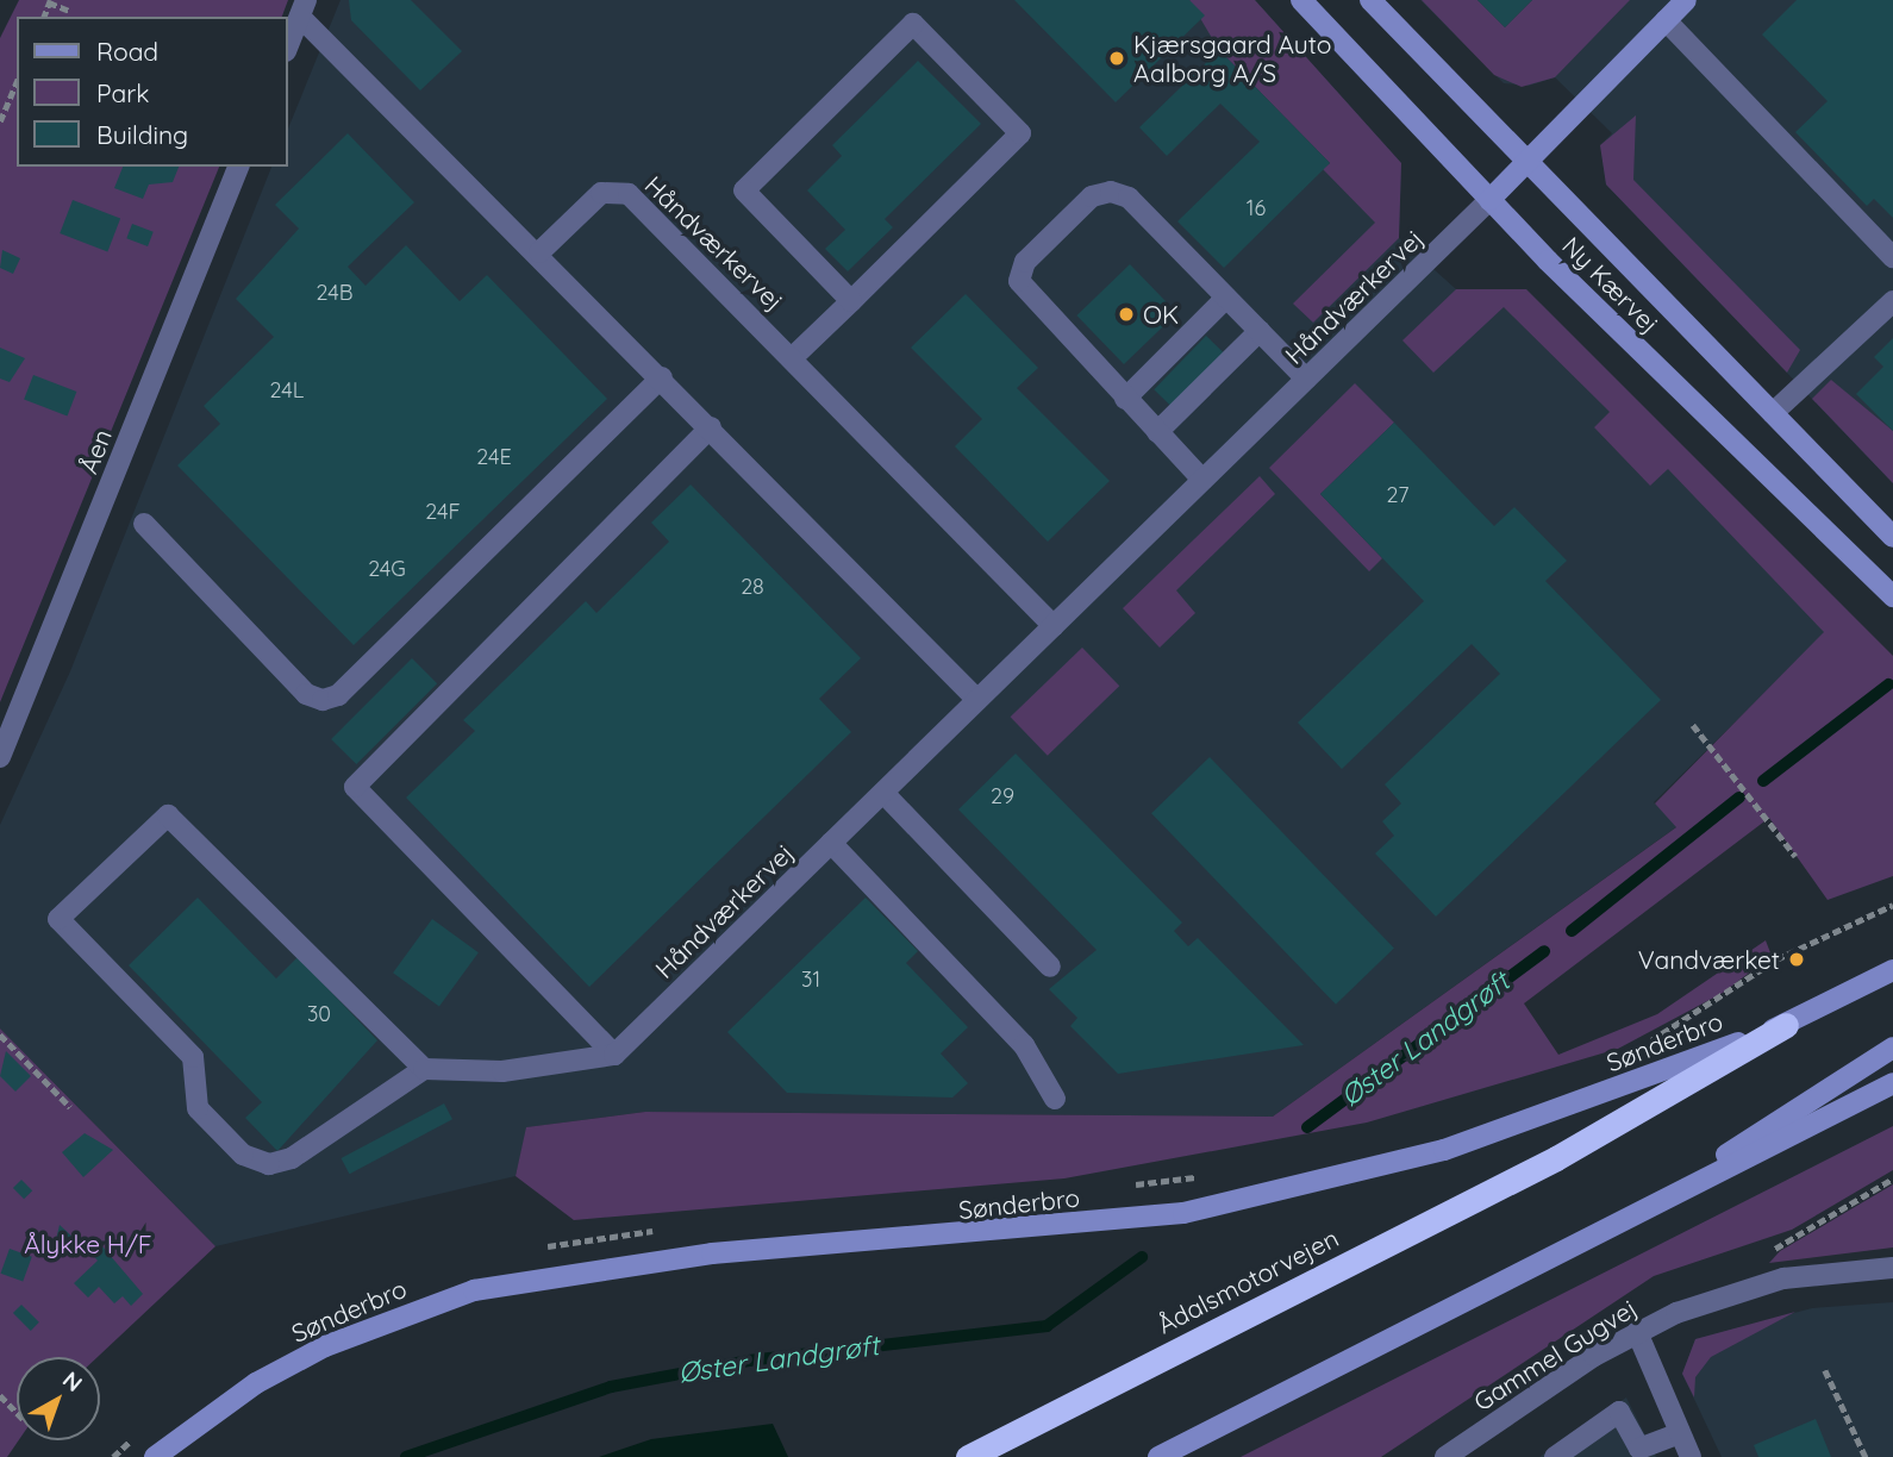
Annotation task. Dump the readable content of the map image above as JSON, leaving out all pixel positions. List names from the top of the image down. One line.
{"streets":{"highway":["Ådalsmotorvejen"],"street":["Håndværkervej","Ny Kærvej","Åen","Sønderbro","Gammel Gugvej"]},"crossings":[["Håndværkervej","Ny Kærvej"],["Sønderbro","Ådalsmotorvejen"]],"water":["Øster Landgrøft"],"parks":["Ålykke H/F"],"places":["Kjærsgaard Auto Aalborg A/S","OK","Vandværket"],"house_numbers":["16","24B","24L","24E","27","24F","24G","28","29","31","30"],"legend":["Road","Park","Building"],"north":"top right"}
